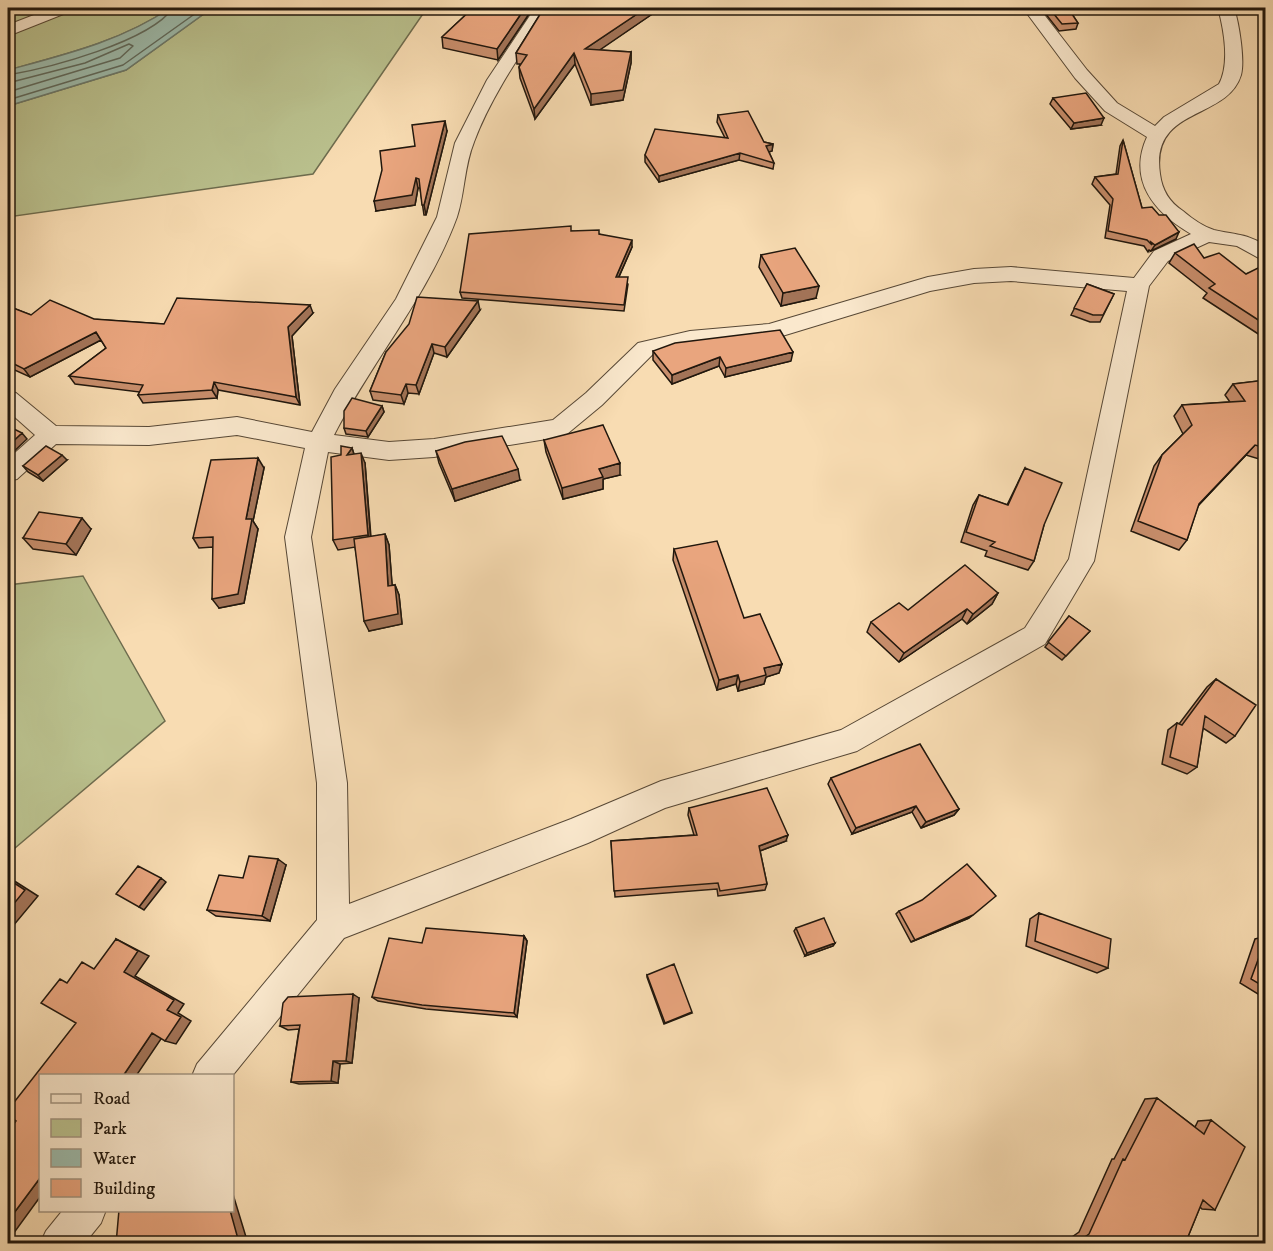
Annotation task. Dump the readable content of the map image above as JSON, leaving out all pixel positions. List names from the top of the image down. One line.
{"legend":["Road","Park","Water","Building"]}
